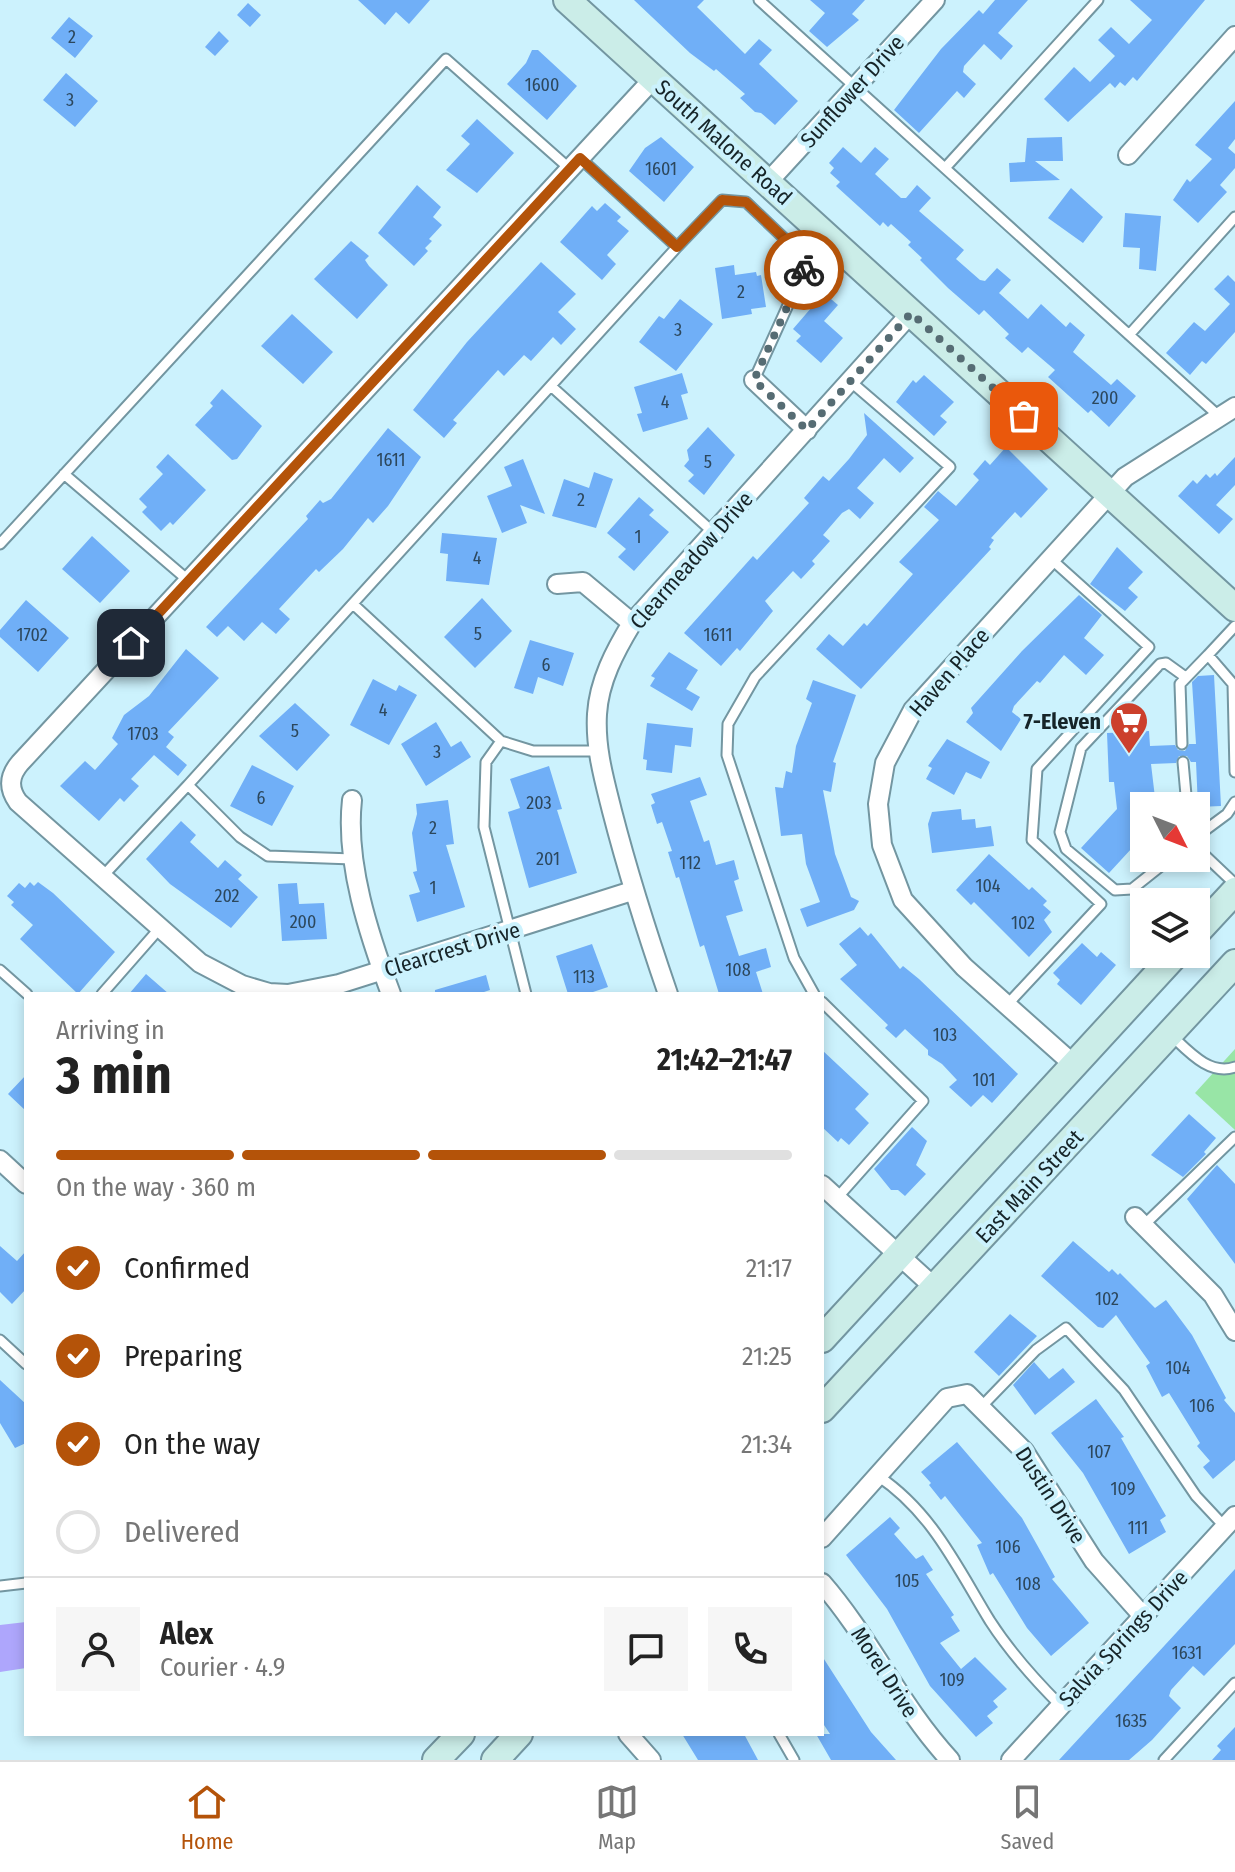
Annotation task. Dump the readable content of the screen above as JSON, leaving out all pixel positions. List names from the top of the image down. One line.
{"streets":{"main road":["South Malone Road","East Main Street"],"street":["Sunflower Drive","Clearmeadow Drive","Haven Place","Clearcrest Drive","Dustin Drive","Salvia Springs Drive","Morel Drive"]},"crossings":[["Sunflower Drive","South Malone Road"],["South Malone Road","Clearmeadow Drive"],["South Malone Road","Haven Place"],["Clearmeadow Drive","Clearcrest Drive"],["Dustin Drive","Salvia Springs Drive"]],"places":{"supermarket":["7-Eleven"]},"house_numbers":["2","1600","3","1601","2","3","200","4","1611","5","2","1","4","5","1702","1611","6","4","5","1703","3","6","203","2","201","112","104","1","202","200","102","108","113","103","101","102","104","106","107","109","111","106","105","108","1631","109","1635"],"north":"bottom right","page":{"heading":["3 min","Arriving in","21:42–21:47"],"panel":["Alex","Courier · 4.9"],"bar":"On the way · 360 m","list":[["Confirmed","21:17"],["Preparing","21:25"],["On the way","21:34"],"Delivered"],"tabs":["Home","Map","Saved"]}}
